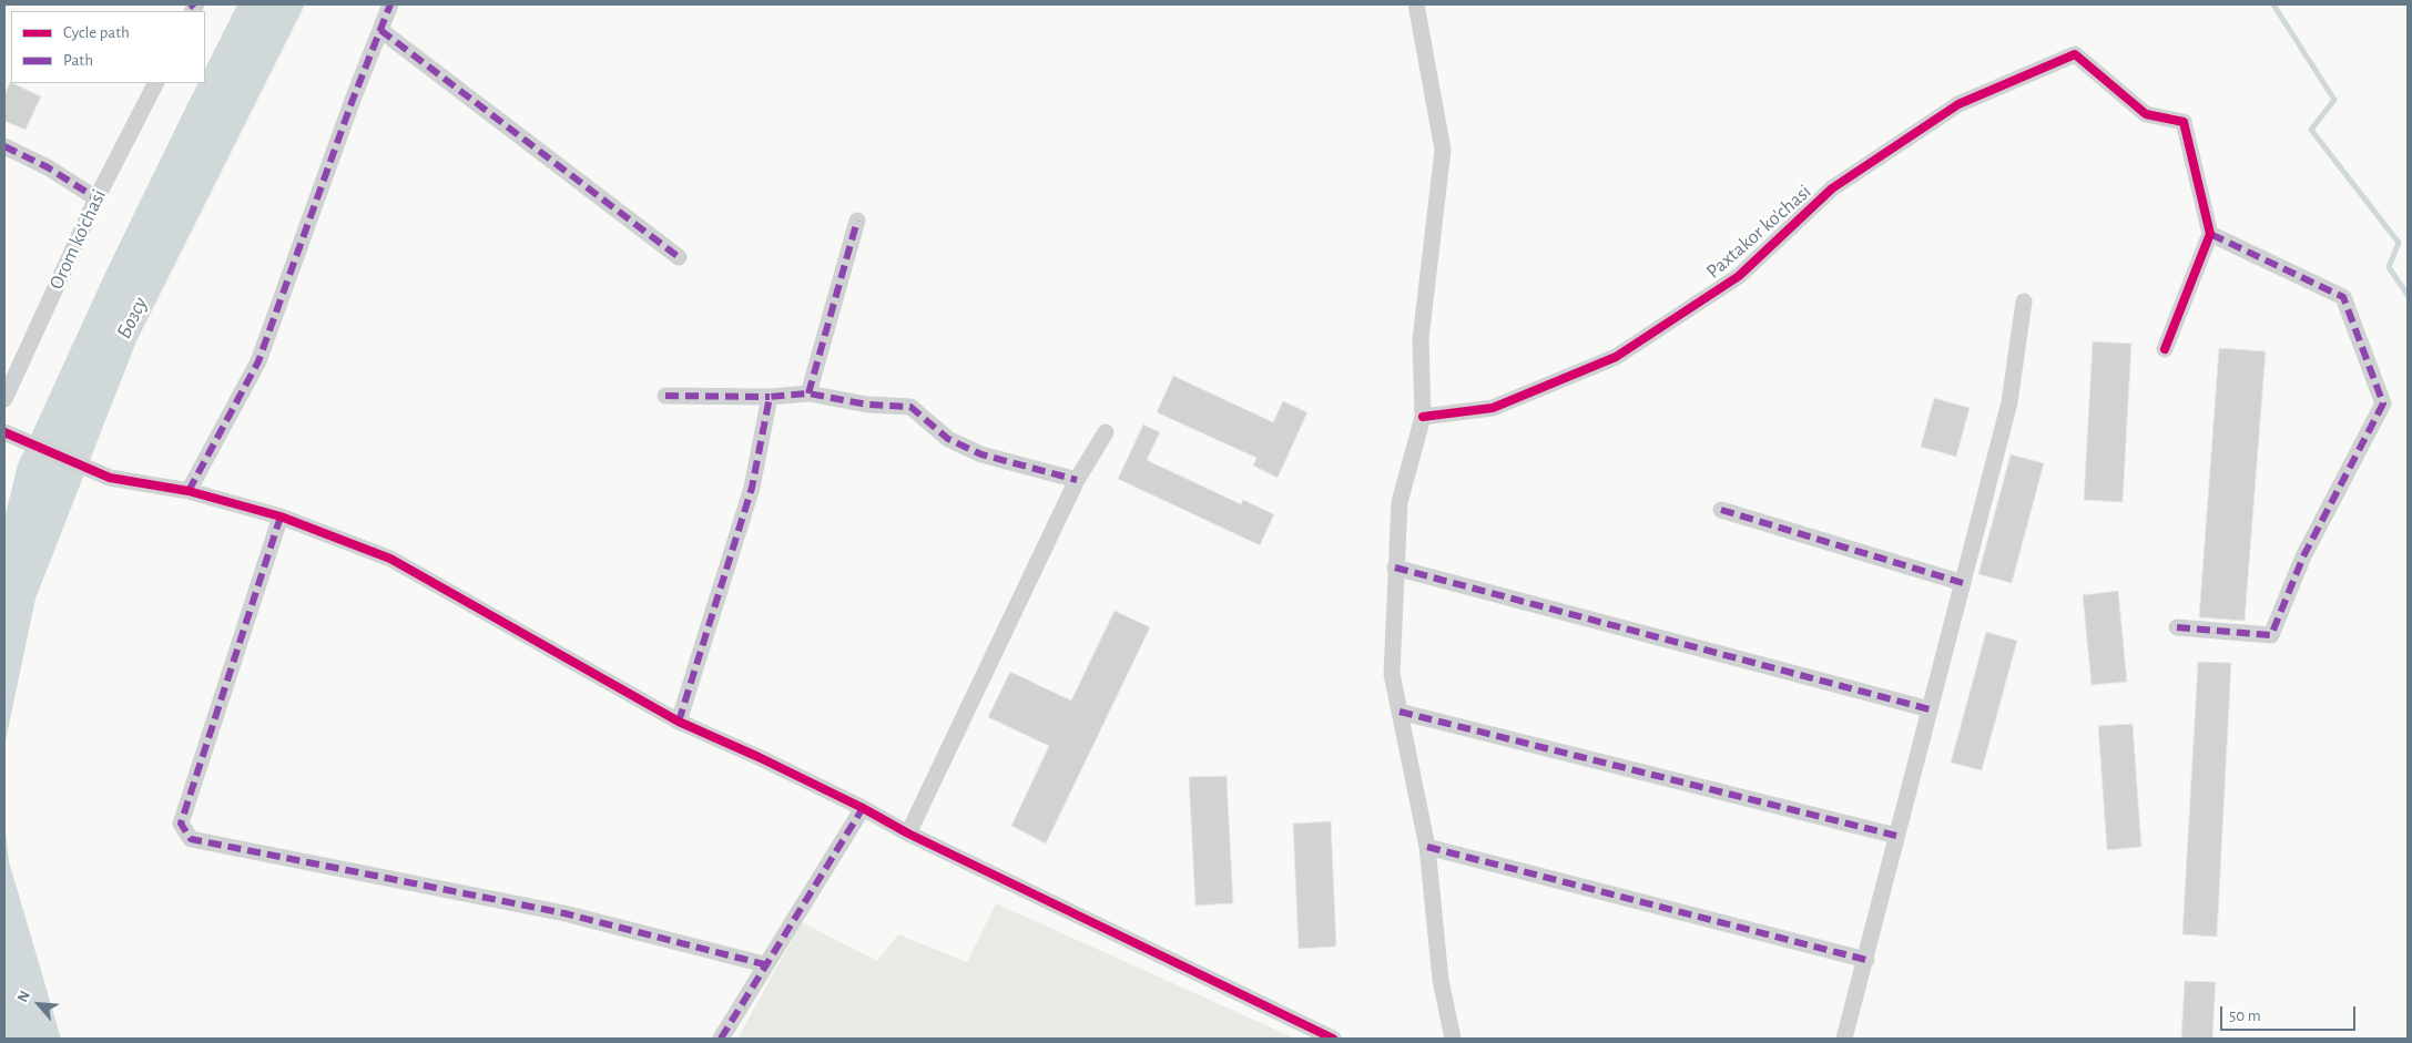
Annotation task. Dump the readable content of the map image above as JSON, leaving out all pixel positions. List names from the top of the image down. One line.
{"streets":{"street":["Paxtakor ko'chasi","Orom ko'chasi"]},"water":["Бозсу"],"legend":["Cycle path","Path"],"scale_bar":"50 m","north":"top left"}
